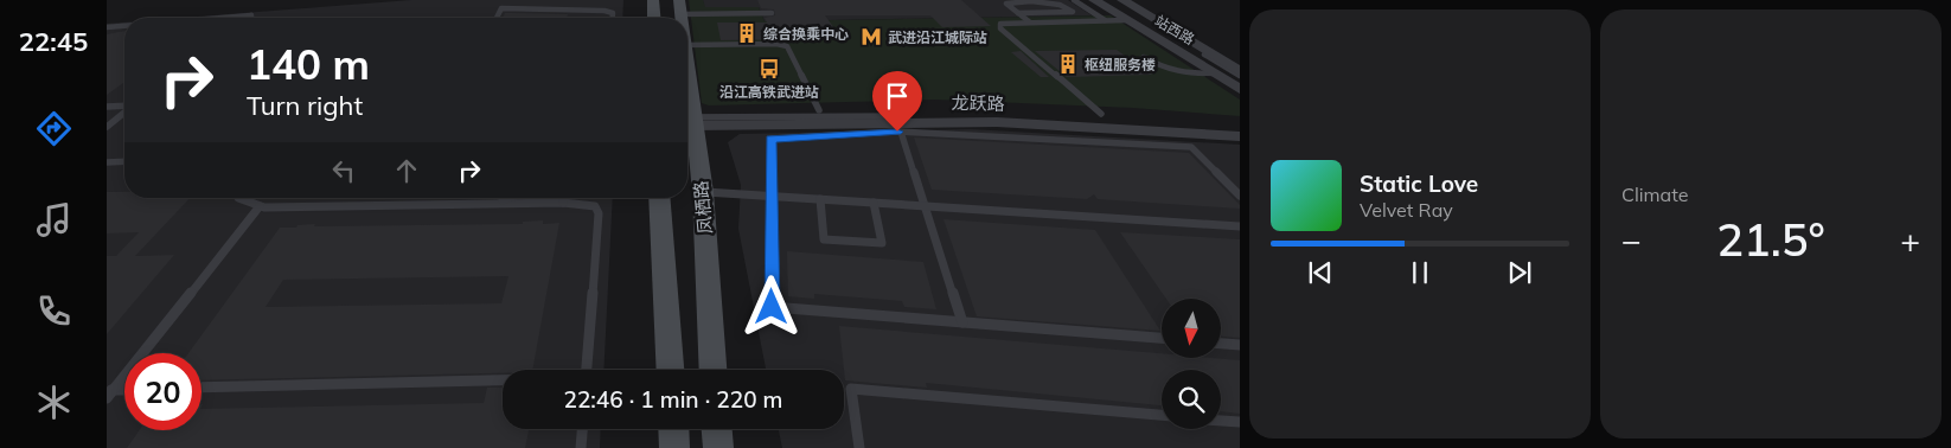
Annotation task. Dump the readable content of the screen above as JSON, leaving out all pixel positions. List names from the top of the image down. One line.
{"streets":{"main road":["凤栖路"],"street":["站西路","龙跃路"]},"places":{"building":["综合换乘中心","枢纽服务楼"],"metro station":["武进沿江城际站"],"bus stop":["沿江高铁武进站"]},"north":"bottom","page":{"tabs":"22:45","tile":"Climate","turn":["140 m","Turn right"],"song":["Static Love","Velvet Ray"],"heat":["−","21.5°","+"],"limit":"20","trip":"22:46 · 1 min · 220 m"}}
